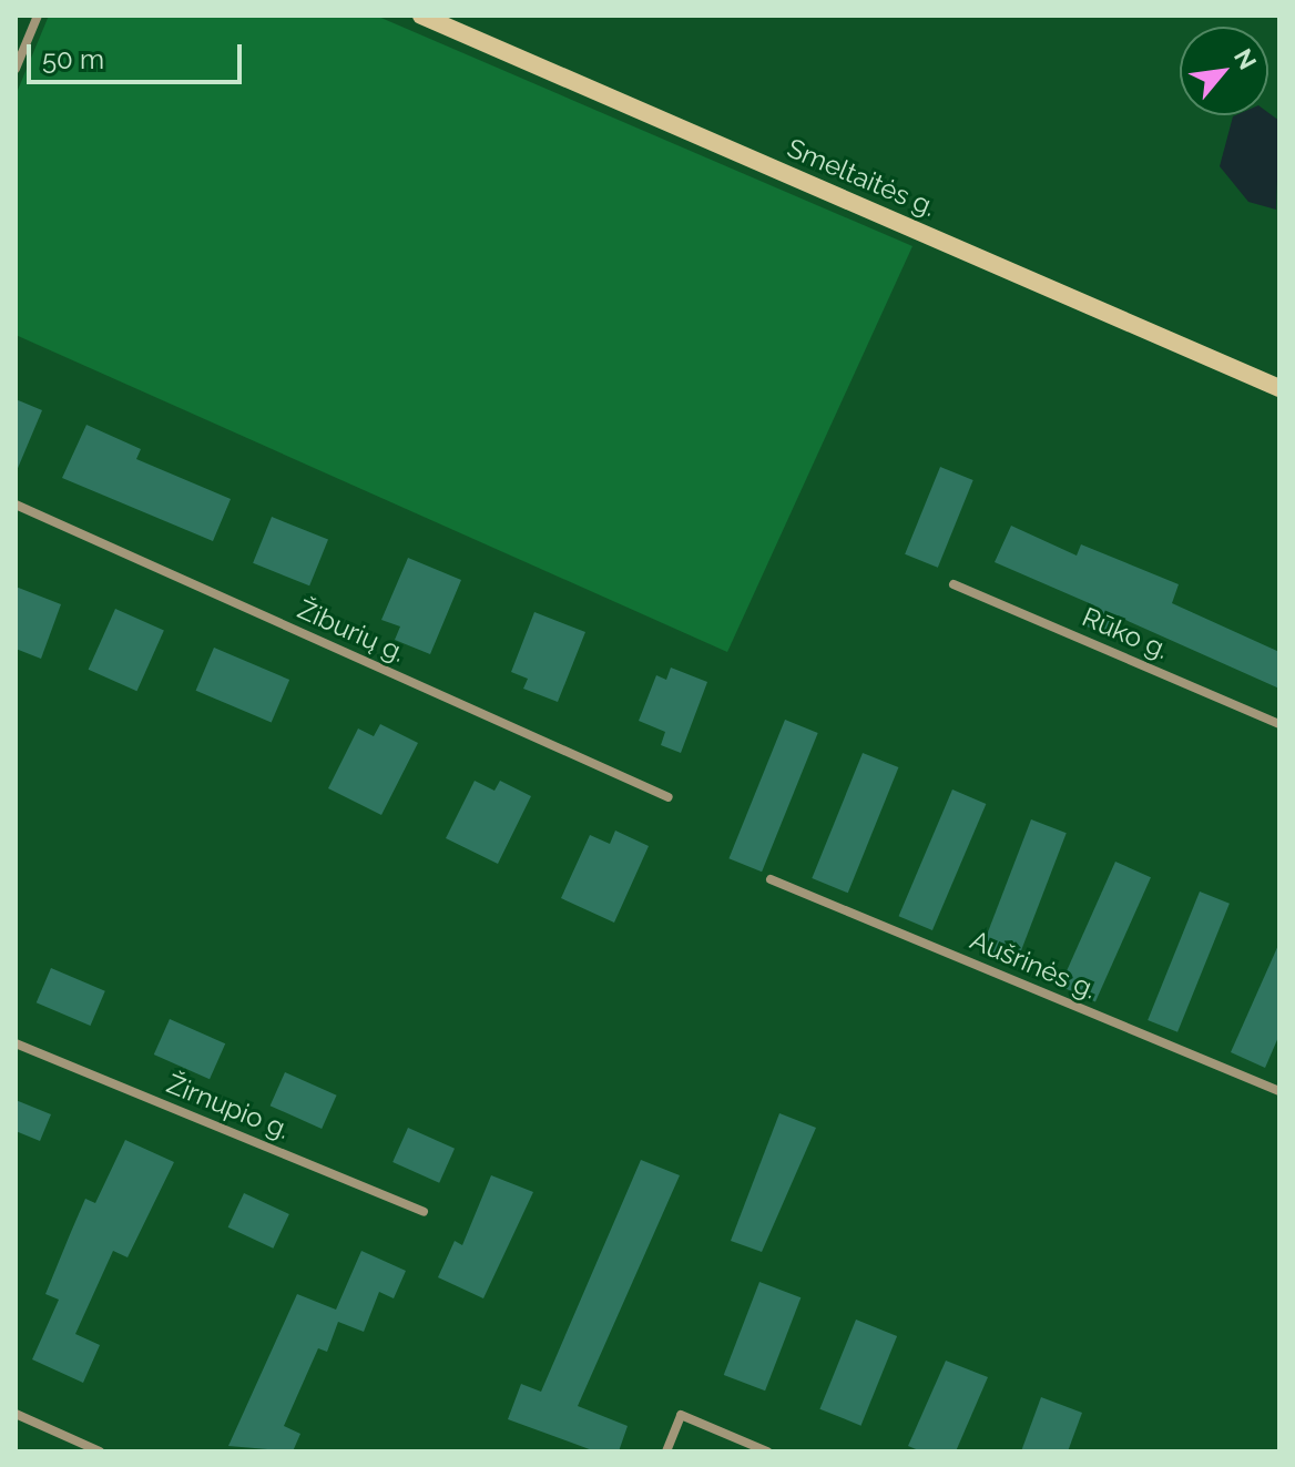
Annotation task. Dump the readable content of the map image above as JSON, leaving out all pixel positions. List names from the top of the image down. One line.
{"streets":{"main road":["Smeltaitės g."],"street":["Žiburių g.","Rūko g.","Aušrinės g.","Žirnupio g."]},"scale_bar":"50 m","north":"top right"}
